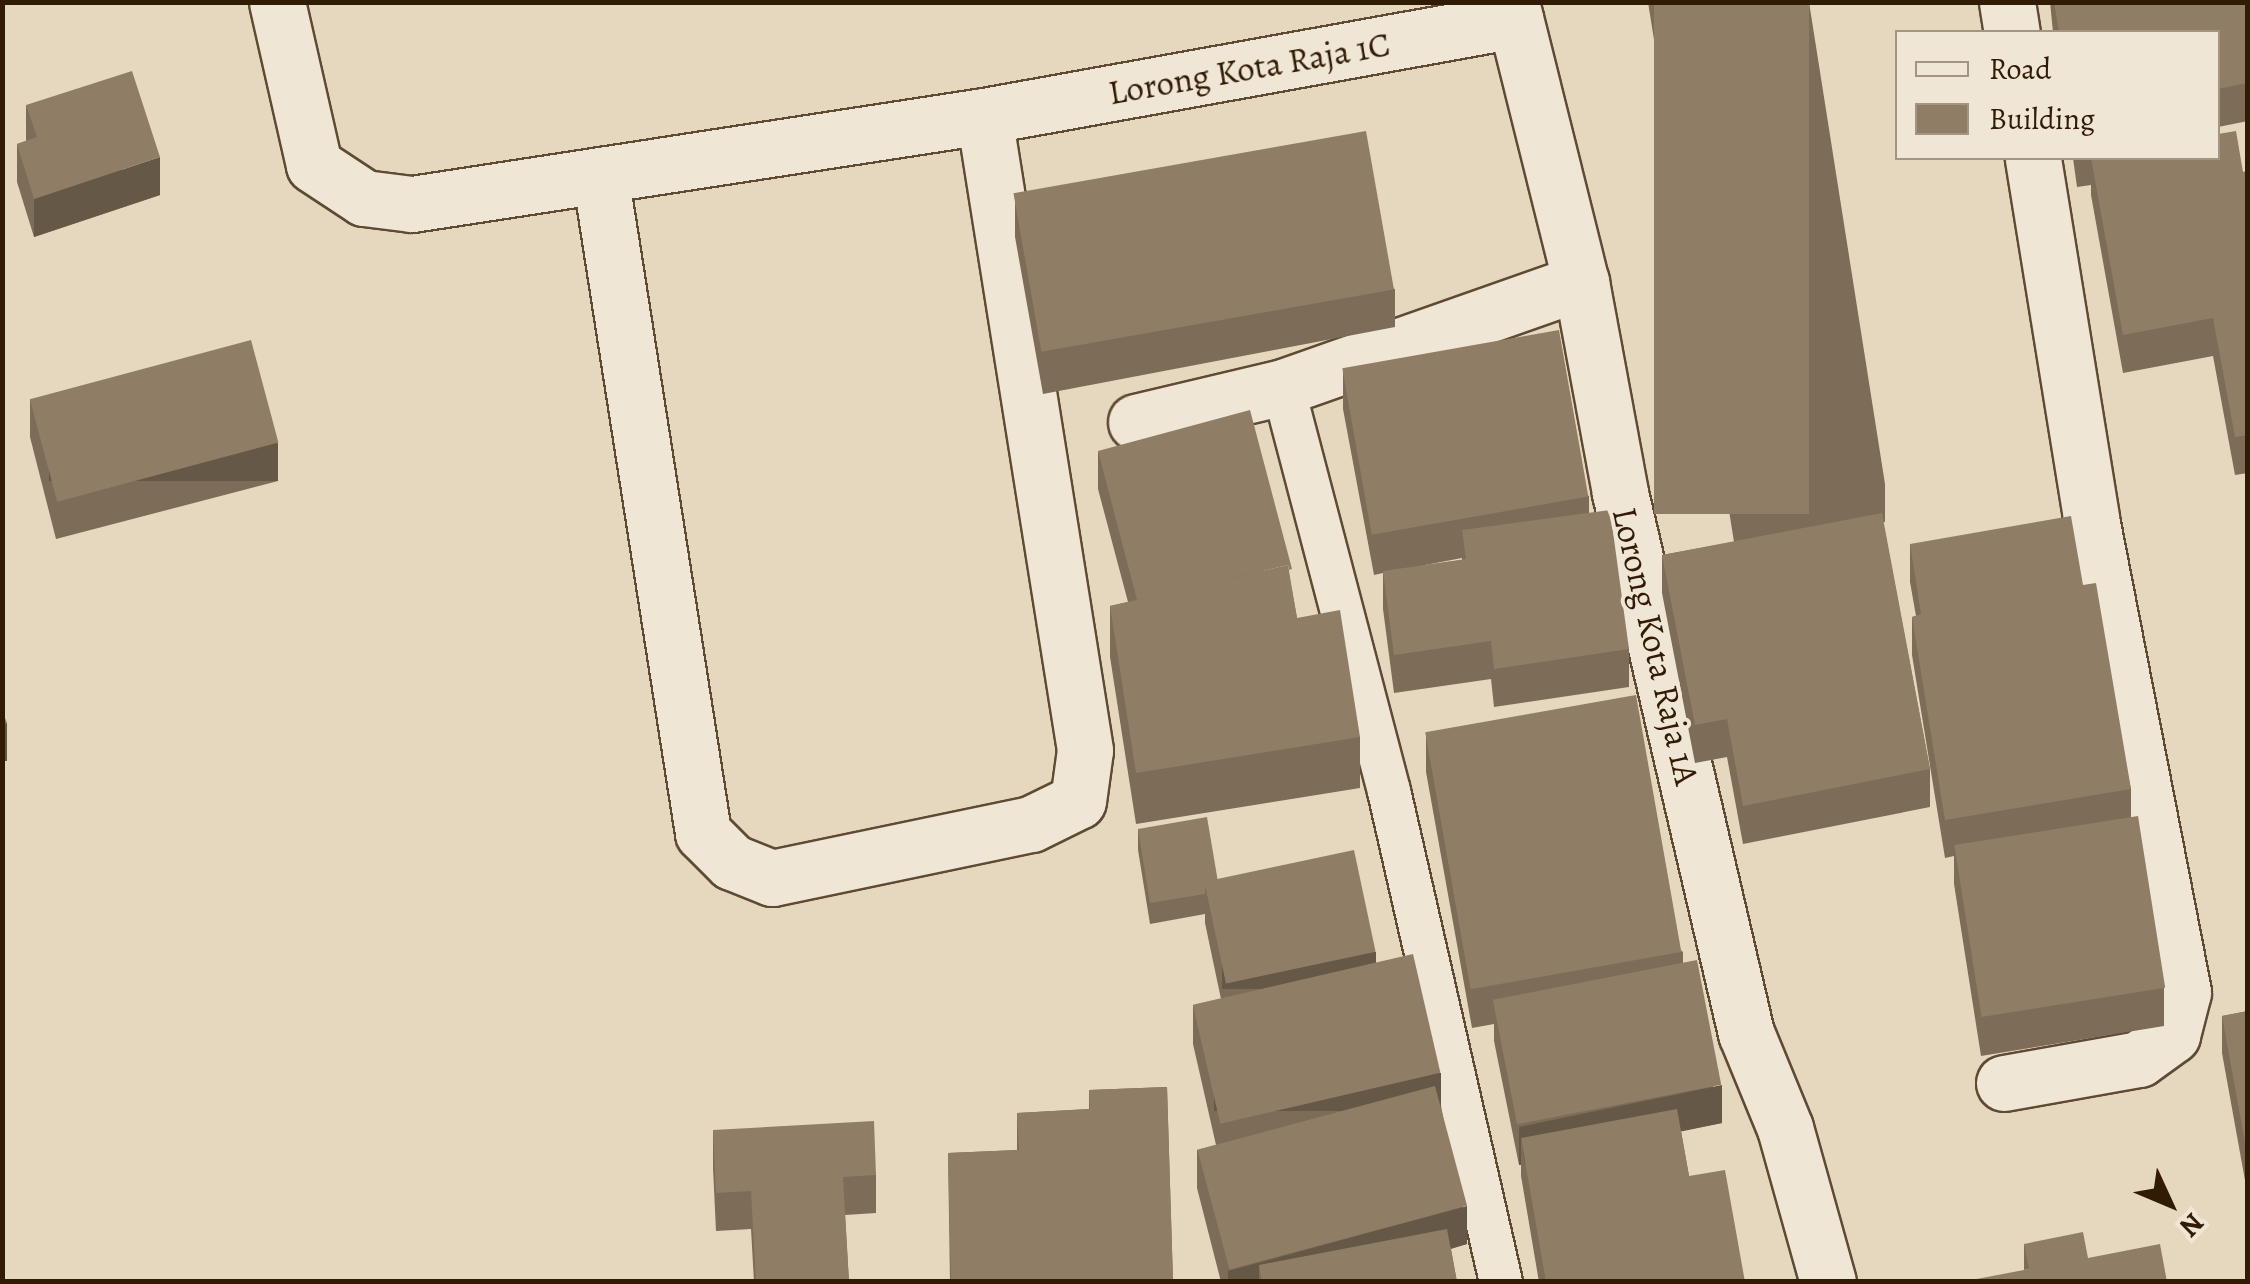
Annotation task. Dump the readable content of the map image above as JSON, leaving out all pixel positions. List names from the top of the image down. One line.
{"streets":{"street":["Lorong Kota Raja 1C","Lorong Kota Raja 1A"]},"crossings":[["Lorong Kota Raja 1C","Lorong Kota Raja 1A"]],"legend":["Road","Building"],"north":"bottom right"}
